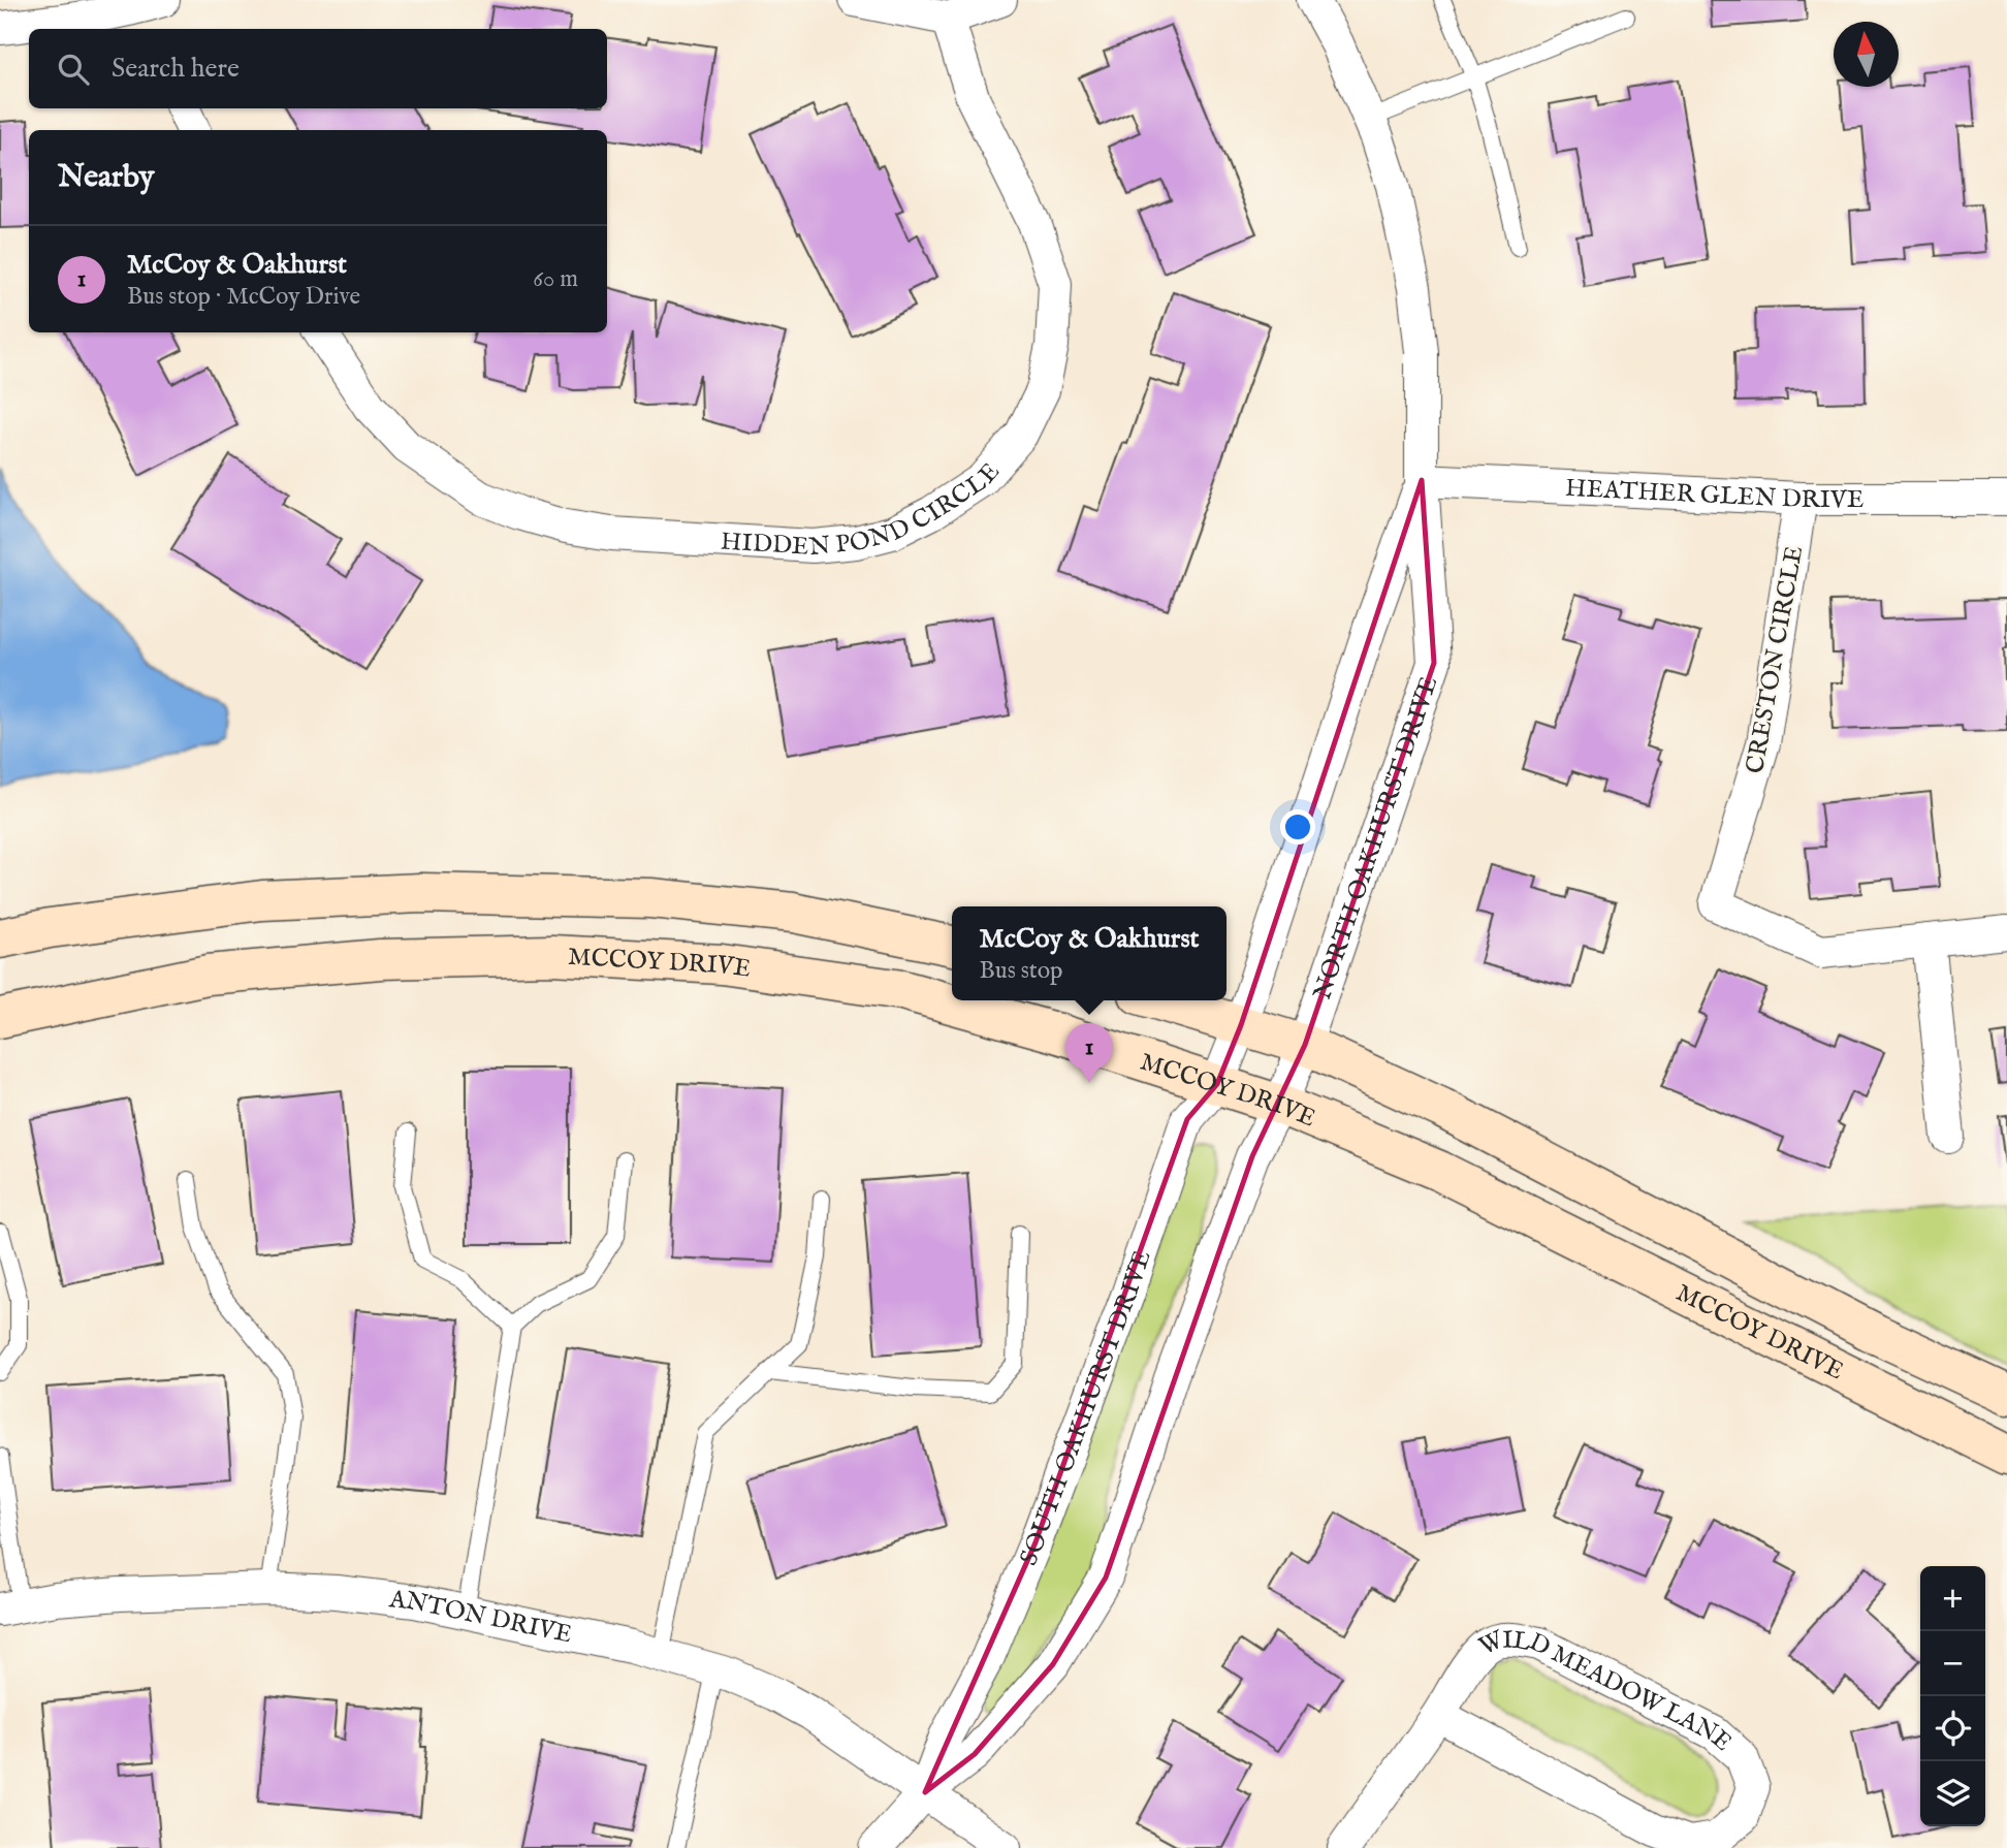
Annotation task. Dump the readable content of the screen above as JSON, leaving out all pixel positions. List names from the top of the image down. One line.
{"streets":{"street":["HEATHER GLEN DRIVE","HIDDEN POND CIRCLE","CRESTON CIRCLE","NORTH OAKHURST DRIVE","MCCOY DRIVE","SOUTH OAKHURST DRIVE","ANTON DRIVE","WILD MEADOW LANE"]},"crossings":[["HEATHER GLEN DRIVE","CRESTON CIRCLE"],["HEATHER GLEN DRIVE","NORTH OAKHURST DRIVE"],["NORTH OAKHURST DRIVE","MCCOY DRIVE"],["NORTH OAKHURST DRIVE","SOUTH OAKHURST DRIVE"],["MCCOY DRIVE","SOUTH OAKHURST DRIVE"],["SOUTH OAKHURST DRIVE","ANTON DRIVE"]],"north":"top","page":{"search":"Search here","heading":"Nearby","list":[{"mark":"1","name":"McCoy & Oakhurst","note":"Bus stop · McCoy Drive","value":"60 m"}],"popup":["McCoy & Oakhurst","Bus stop"],"pins":"1","map_buttons":["+","−"]}}
